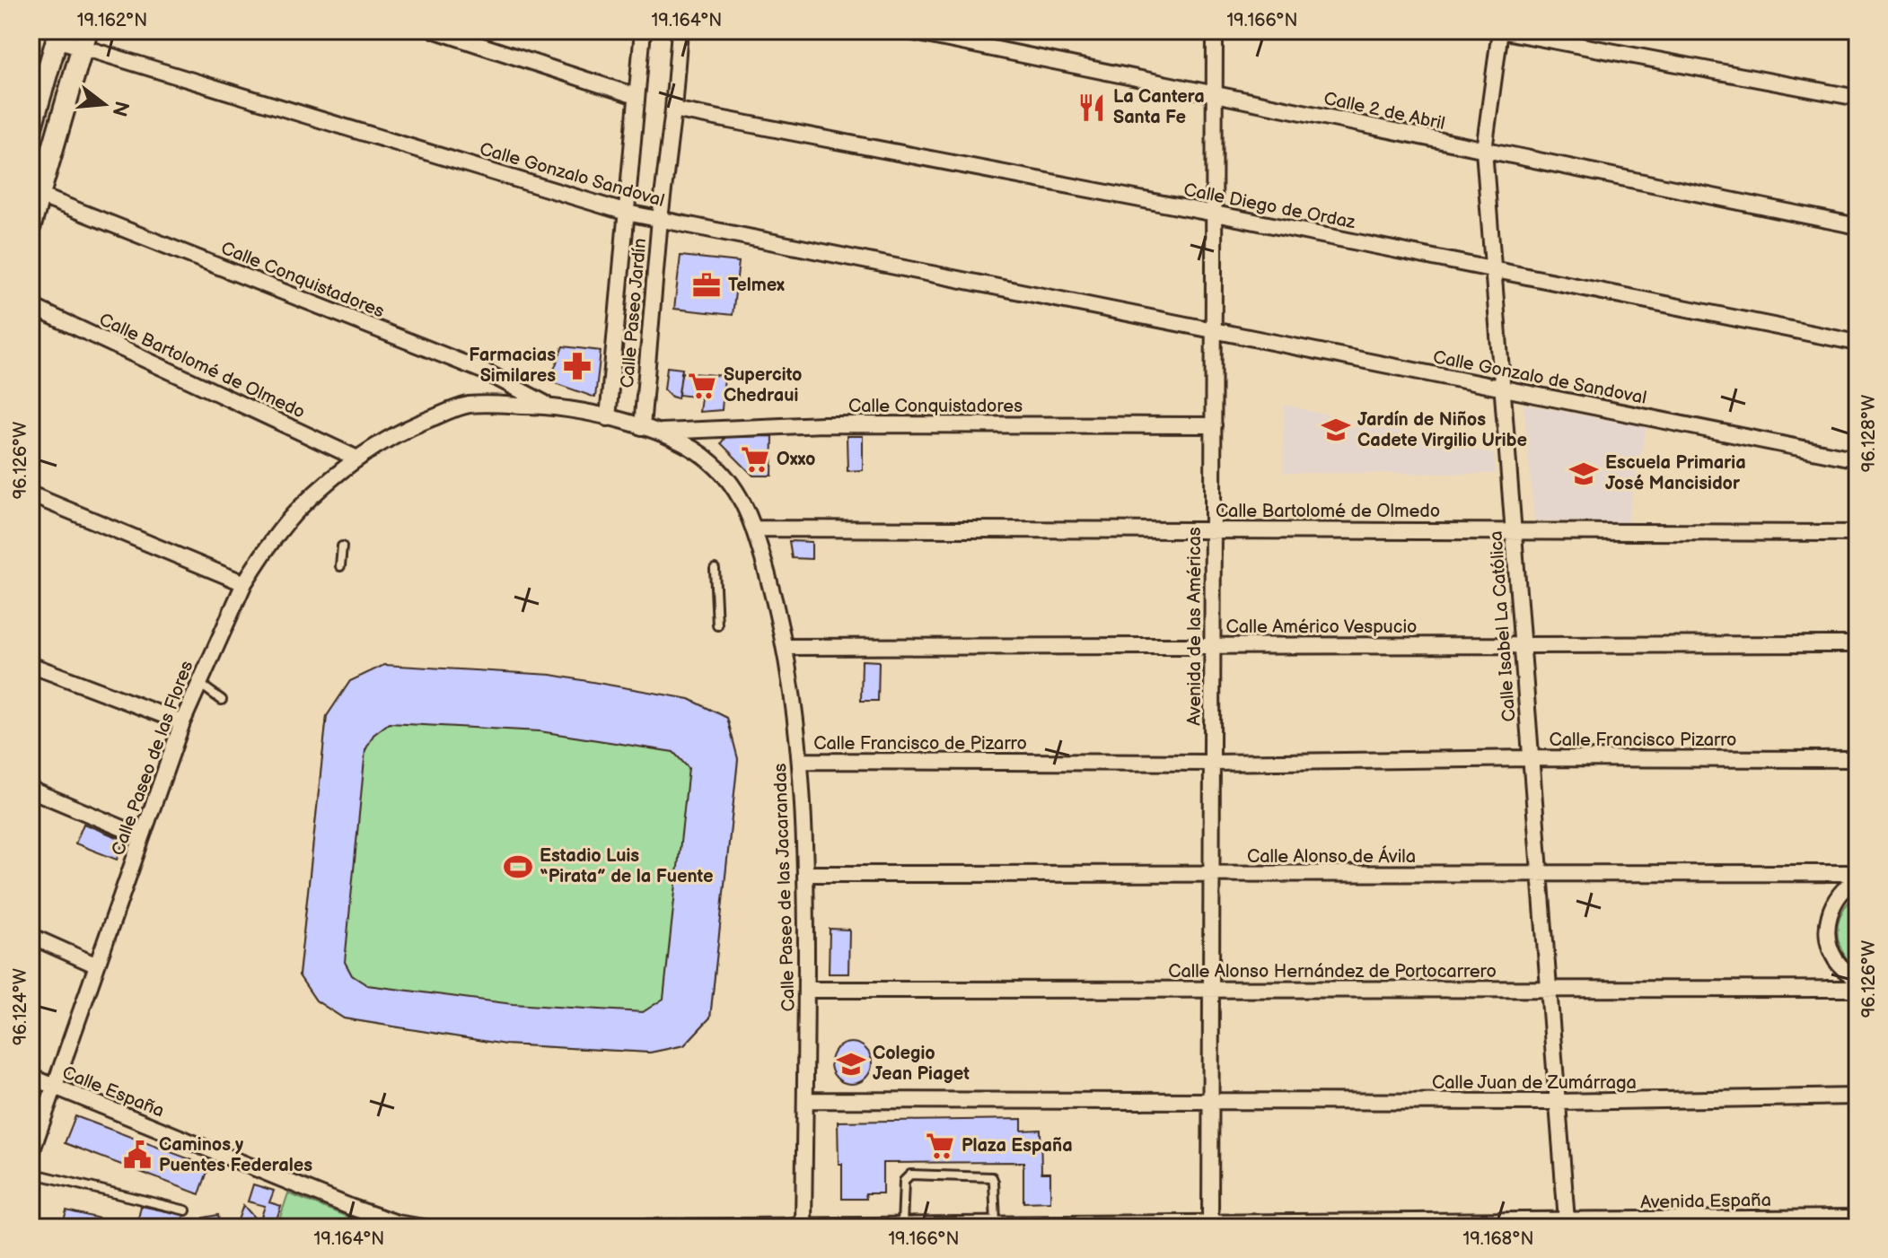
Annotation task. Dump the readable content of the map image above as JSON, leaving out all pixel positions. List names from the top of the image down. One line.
{"streets":{"street":["Calle 2 de Abril","Calle Gonzalo Sandoval","Calle Diego de Ordaz","Calle Conquistadores","Calle Paseo Jardín","Calle Bartolomé de Olmedo","Calle Gonzalo de Sandoval","Avenida de las Américas","Calle Isabel La Católica","Calle Américo Vespucio","Calle Francisco Pizarro","Calle Francisco de Pizarro","Calle Paseo de las Flores","Calle Alonso de Ávila","Calle Paseo de las Jacarandas","Calle Alonso Hernández de Portocarrero","Calle Juan de Zumárraga","Calle España","Avenida España"]},"crossings":[["Calle 2 de Abril","Avenida de las Américas"],["Calle 2 de Abril","Calle Isabel La Católica"],["Calle Gonzalo Sandoval","Calle Paseo Jardín"],["Calle Gonzalo Sandoval","Calle Gonzalo de Sandoval"],["Calle Gonzalo Sandoval","Avenida de las Américas"],["Calle Diego de Ordaz","Calle Paseo Jardín"],["Calle Diego de Ordaz","Avenida de las Américas"],["Calle Diego de Ordaz","Calle Isabel La Católica"],["Calle Conquistadores","Calle Paseo Jardín"],["Calle Conquistadores","Avenida de las Américas"],["Calle Conquistadores","Calle Paseo de las Flores"],["Calle Conquistadores","Calle Paseo de las Jacarandas"],["Calle Paseo Jardín","Calle Paseo de las Flores"],["Calle Paseo Jardín","Calle Paseo de las Jacarandas"],["Calle Bartolomé de Olmedo","Avenida de las Américas"],["Calle Bartolomé de Olmedo","Calle Isabel La Católica"],["Calle Bartolomé de Olmedo","Calle Paseo de las Flores"],["Calle Bartolomé de Olmedo","Calle Paseo de las Jacarandas"],["Calle Gonzalo de Sandoval","Avenida de las Américas"],["Calle Gonzalo de Sandoval","Calle Isabel La Católica"],["Avenida de las Américas","Calle Américo Vespucio"],["Avenida de las Américas","Calle Francisco Pizarro"],["Avenida de las Américas","Calle Francisco de Pizarro"],["Avenida de las Américas","Calle Alonso de Ávila"],["Avenida de las Américas","Calle Alonso Hernández de Portocarrero"],["Avenida de las Américas","Calle Juan de Zumárraga"],["Avenida de las Américas","Avenida España"],["Calle Isabel La Católica","Calle Américo Vespucio"],["Calle Isabel La Católica","Calle Francisco Pizarro"],["Calle Isabel La Católica","Calle Alonso de Ávila"],["Calle Isabel La Católica","Calle Alonso Hernández de Portocarrero"],["Calle Isabel La Católica","Calle Juan de Zumárraga"],["Calle Isabel La Católica","Avenida España"],["Calle Américo Vespucio","Calle Paseo de las Jacarandas"],["Calle Francisco Pizarro","Calle Francisco de Pizarro"],["Calle Francisco de Pizarro","Calle Paseo de las Jacarandas"],["Calle Paseo de las Flores","Calle Paseo de las Jacarandas"],["Calle Paseo de las Flores","Calle España"],["Calle Alonso de Ávila","Calle Paseo de las Jacarandas"],["Calle Paseo de las Jacarandas","Calle Alonso Hernández de Portocarrero"],["Calle Paseo de las Jacarandas","Calle Juan de Zumárraga"]],"places":{"restaurant":["La Cantera Santa Fe"],"office":["Telmex"],"pharmacy":["Farmacias Similares"],"supermarket":["Supercito Chedraui","Oxxo","Plaza España"],"school or university":["Jardín de Niños Cadete Virgilio Uribe","Escuela Primaria José Mancisidor","Colegio Jean Piaget"],"sports":["Estadio Luis “Pirata” de la Fuente"],"public building":["Caminos y Puentes Federales"]},"north":"right","coordinates":["19.162°N","19.164°N","19.166°N","96.128°W","96.126°W","96.124°W","19.168°N"]}
